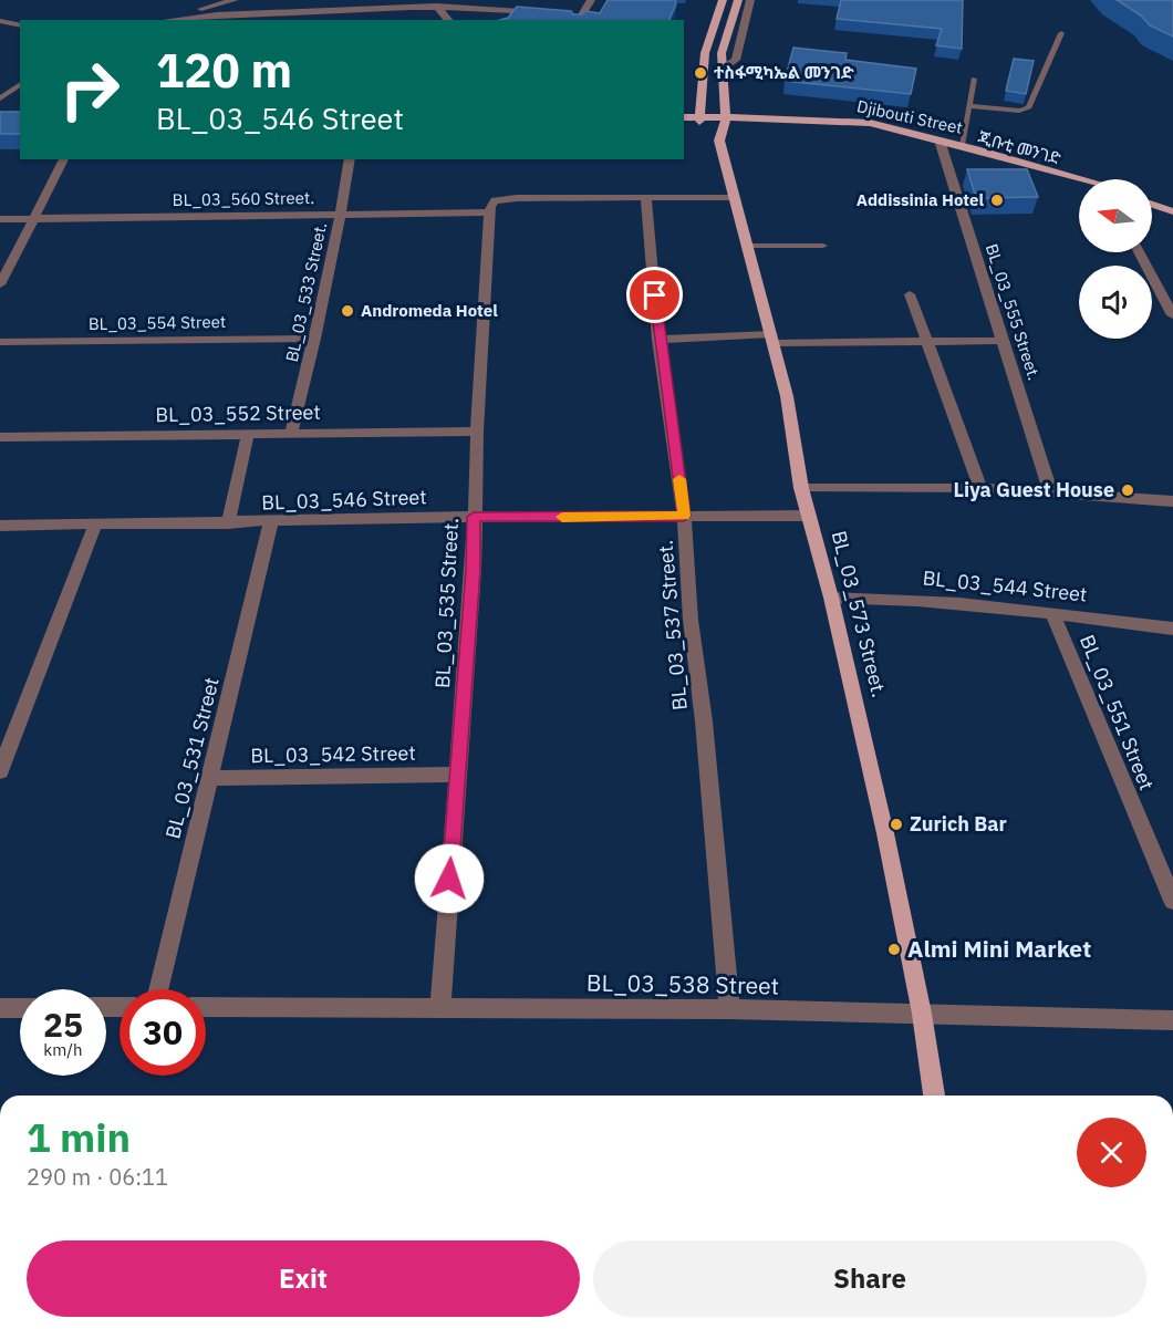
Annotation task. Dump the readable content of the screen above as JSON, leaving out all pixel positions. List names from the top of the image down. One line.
{"streets":{"main road":["Djibouti Street","ጂቡቲ መንገድ","BL_03_573 Street."],"street":["BL_03_560 Street.","BL_03_533 Street.","BL_03_555 Street.","BL_03_554 Street","BL_03_552 Street","BL_03_546 Street","BL_03_544 Street","BL_03_535 Street.","BL_03_537 Street.","BL_03_551 Street","BL_03_542 Street","BL_03_531 Street","BL_03_538 Street"]},"crossings":[["Djibouti Street","ጂቡቲ መንገድ"],["ጂቡቲ መንገድ","BL_03_555 Street."],["ጂቡቲ መንገድ","BL_03_573 Street."],["BL_03_560 Street.","BL_03_533 Street."],["BL_03_560 Street.","BL_03_535 Street."],["BL_03_560 Street.","BL_03_573 Street."],["BL_03_560 Street.","BL_03_537 Street."],["BL_03_533 Street.","BL_03_554 Street"],["BL_03_533 Street.","BL_03_552 Street"],["BL_03_552 Street","BL_03_535 Street."],["BL_03_546 Street","BL_03_535 Street."],["BL_03_546 Street","BL_03_573 Street."],["BL_03_546 Street","BL_03_537 Street."],["BL_03_546 Street","BL_03_531 Street"],["BL_03_544 Street","BL_03_573 Street."],["BL_03_544 Street","BL_03_551 Street"],["BL_03_535 Street.","BL_03_542 Street"],["BL_03_535 Street.","BL_03_538 Street"],["BL_03_573 Street.","BL_03_538 Street"],["BL_03_537 Street.","BL_03_538 Street"],["BL_03_542 Street","BL_03_531 Street"]],"places":["ተስፋሚካኤል መንገድ","Addissinia Hotel","Andromeda Hotel","Liya Guest House","Zurich Bar","Almi Mini Market"],"north":"left","page":{"turn":["120 m","BL_03_546 Street"],"speed":"25 km/h","limit":"30","heading":["1 min","290 m · 06:11"],"buttons":["Exit","Share"]}}
